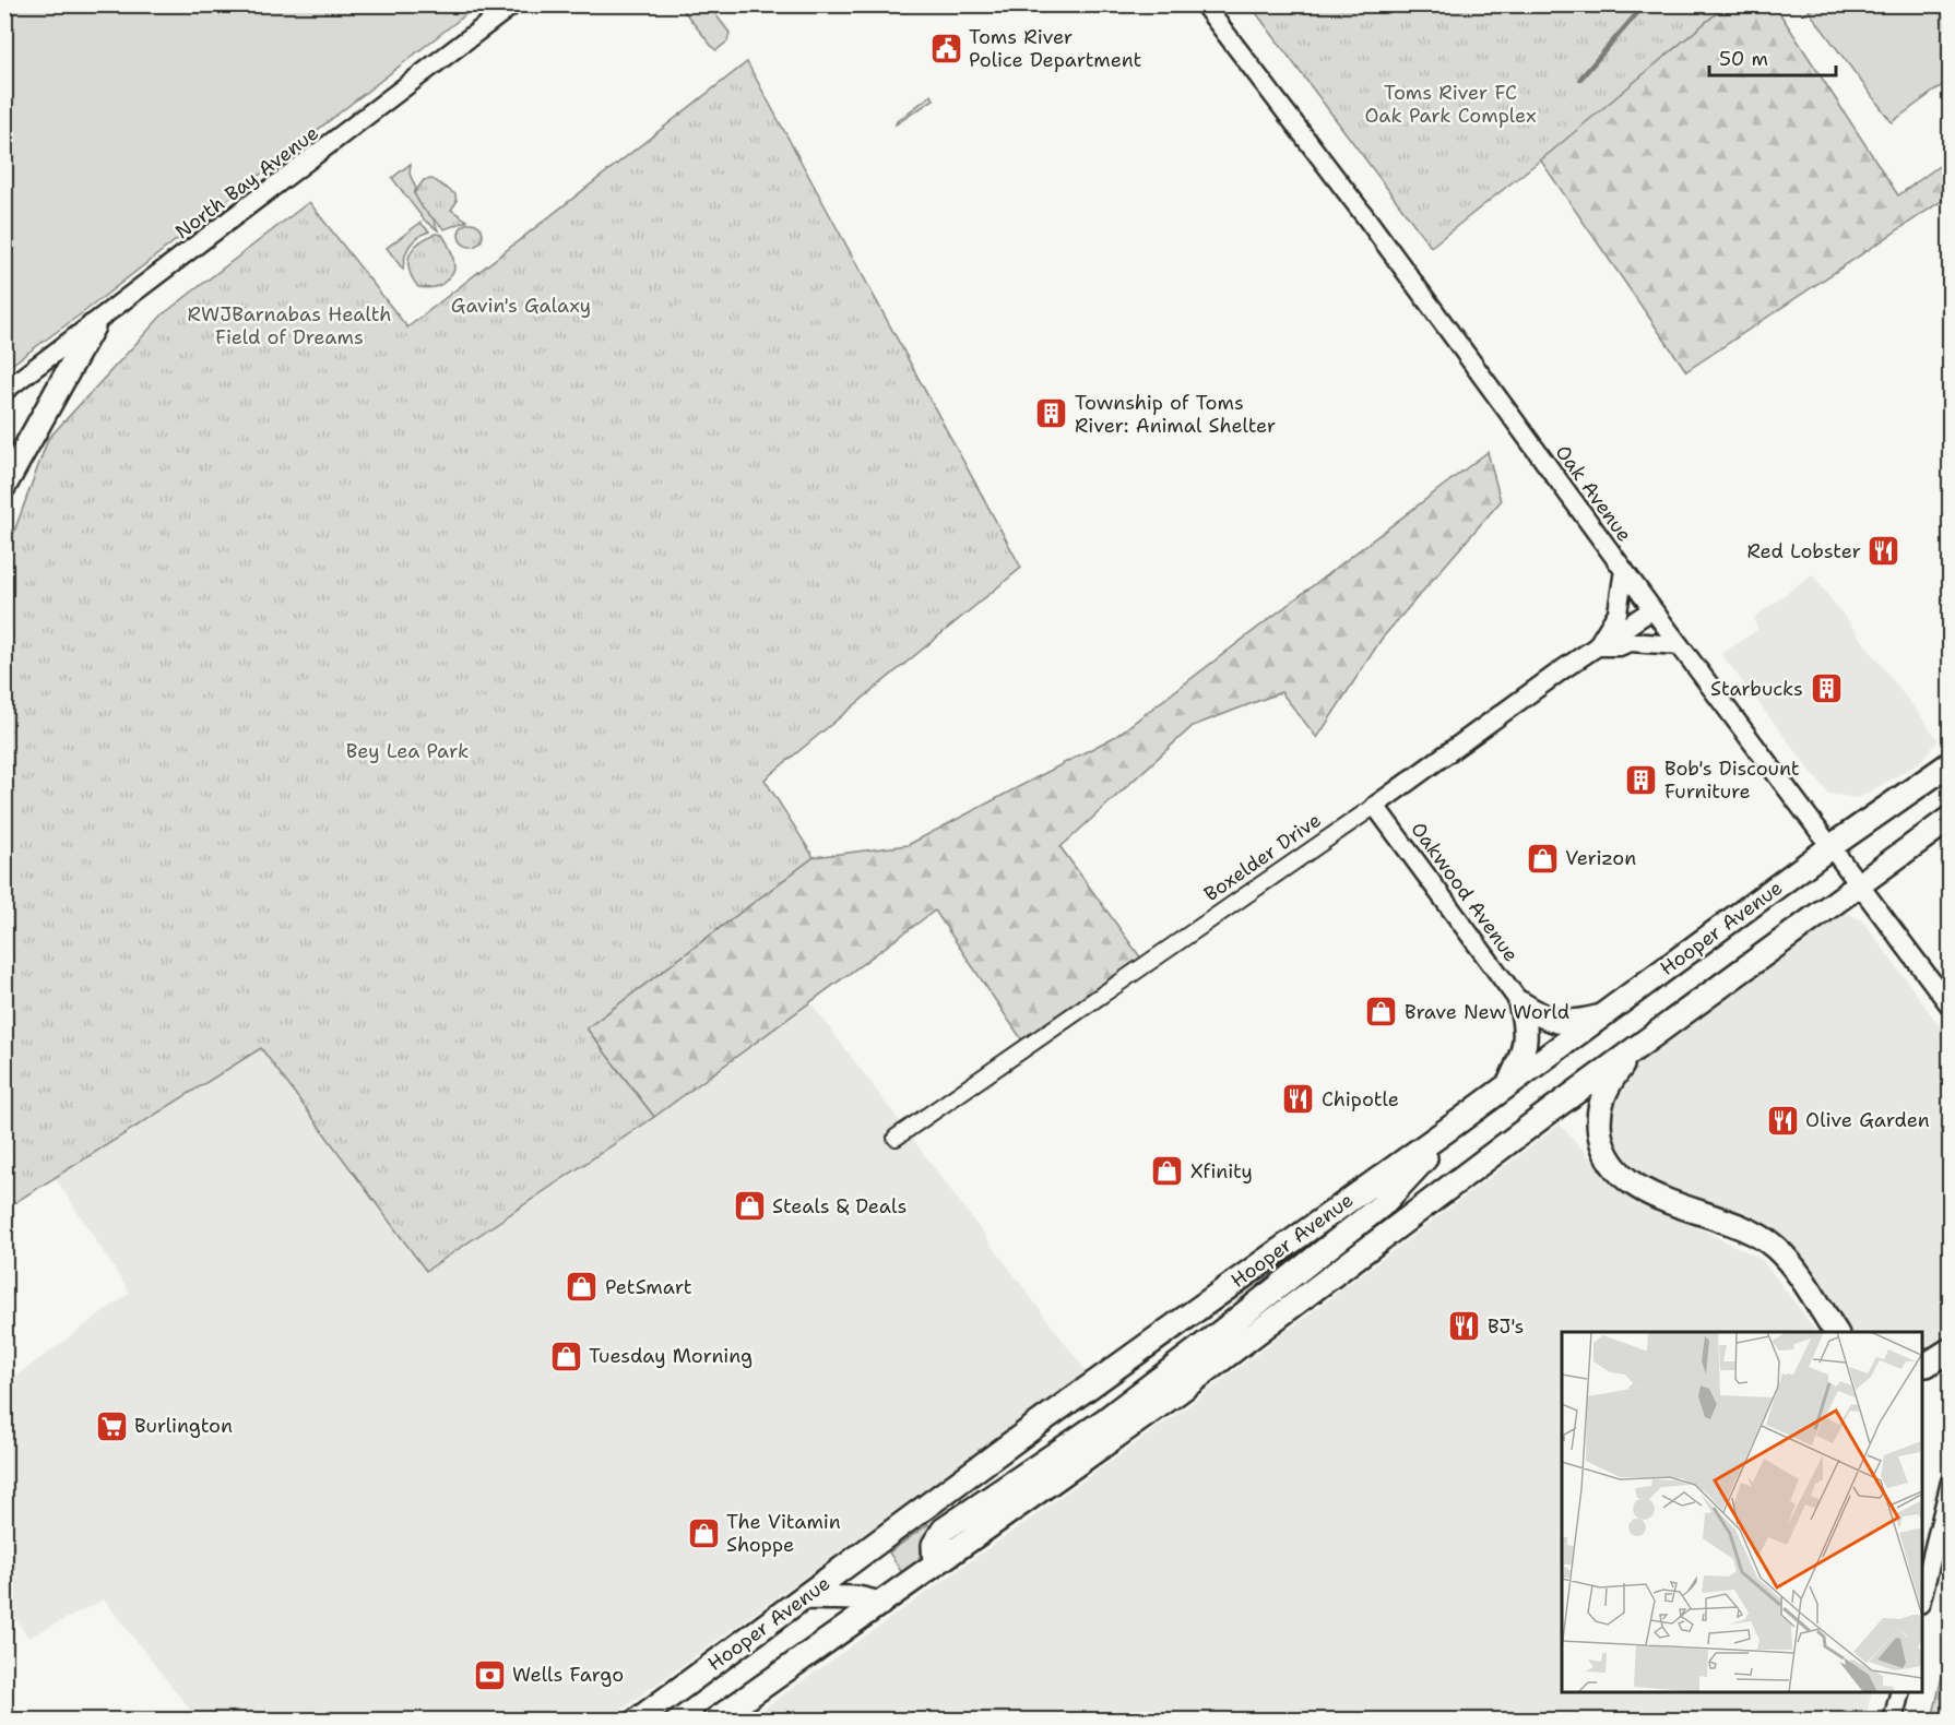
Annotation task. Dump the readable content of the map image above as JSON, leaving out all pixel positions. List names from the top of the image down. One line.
{"streets":{"main road":["Hooper Avenue"],"street":["North Bay Avenue","Oak Avenue","Boxelder Drive","Oakwood Avenue"]},"crossings":[["Oak Avenue","Boxelder Drive"],["Oak Avenue","Hooper Avenue"],["Boxelder Drive","Oakwood Avenue"]],"parks":["Toms River FC Oak Park Complex","Gavin's Galaxy","RWJBarnabas Health Field of Dreams","Bey Lea Park"],"places":{"public building":["Toms River Police Department"],"building":["Township of Toms River: Animal Shelter","Starbucks","Bob's Discount Furniture"],"restaurant":["Red Lobster","Chipotle","Olive Garden","BJ's"],"shop":["Verizon","Brave New World","Xfinity","Steals & Deals","PetSmart","Tuesday Morning","The Vitamin Shoppe"],"supermarket":["Burlington"],"bank":["Wells Fargo"]},"scale_bar":"50 m"}
